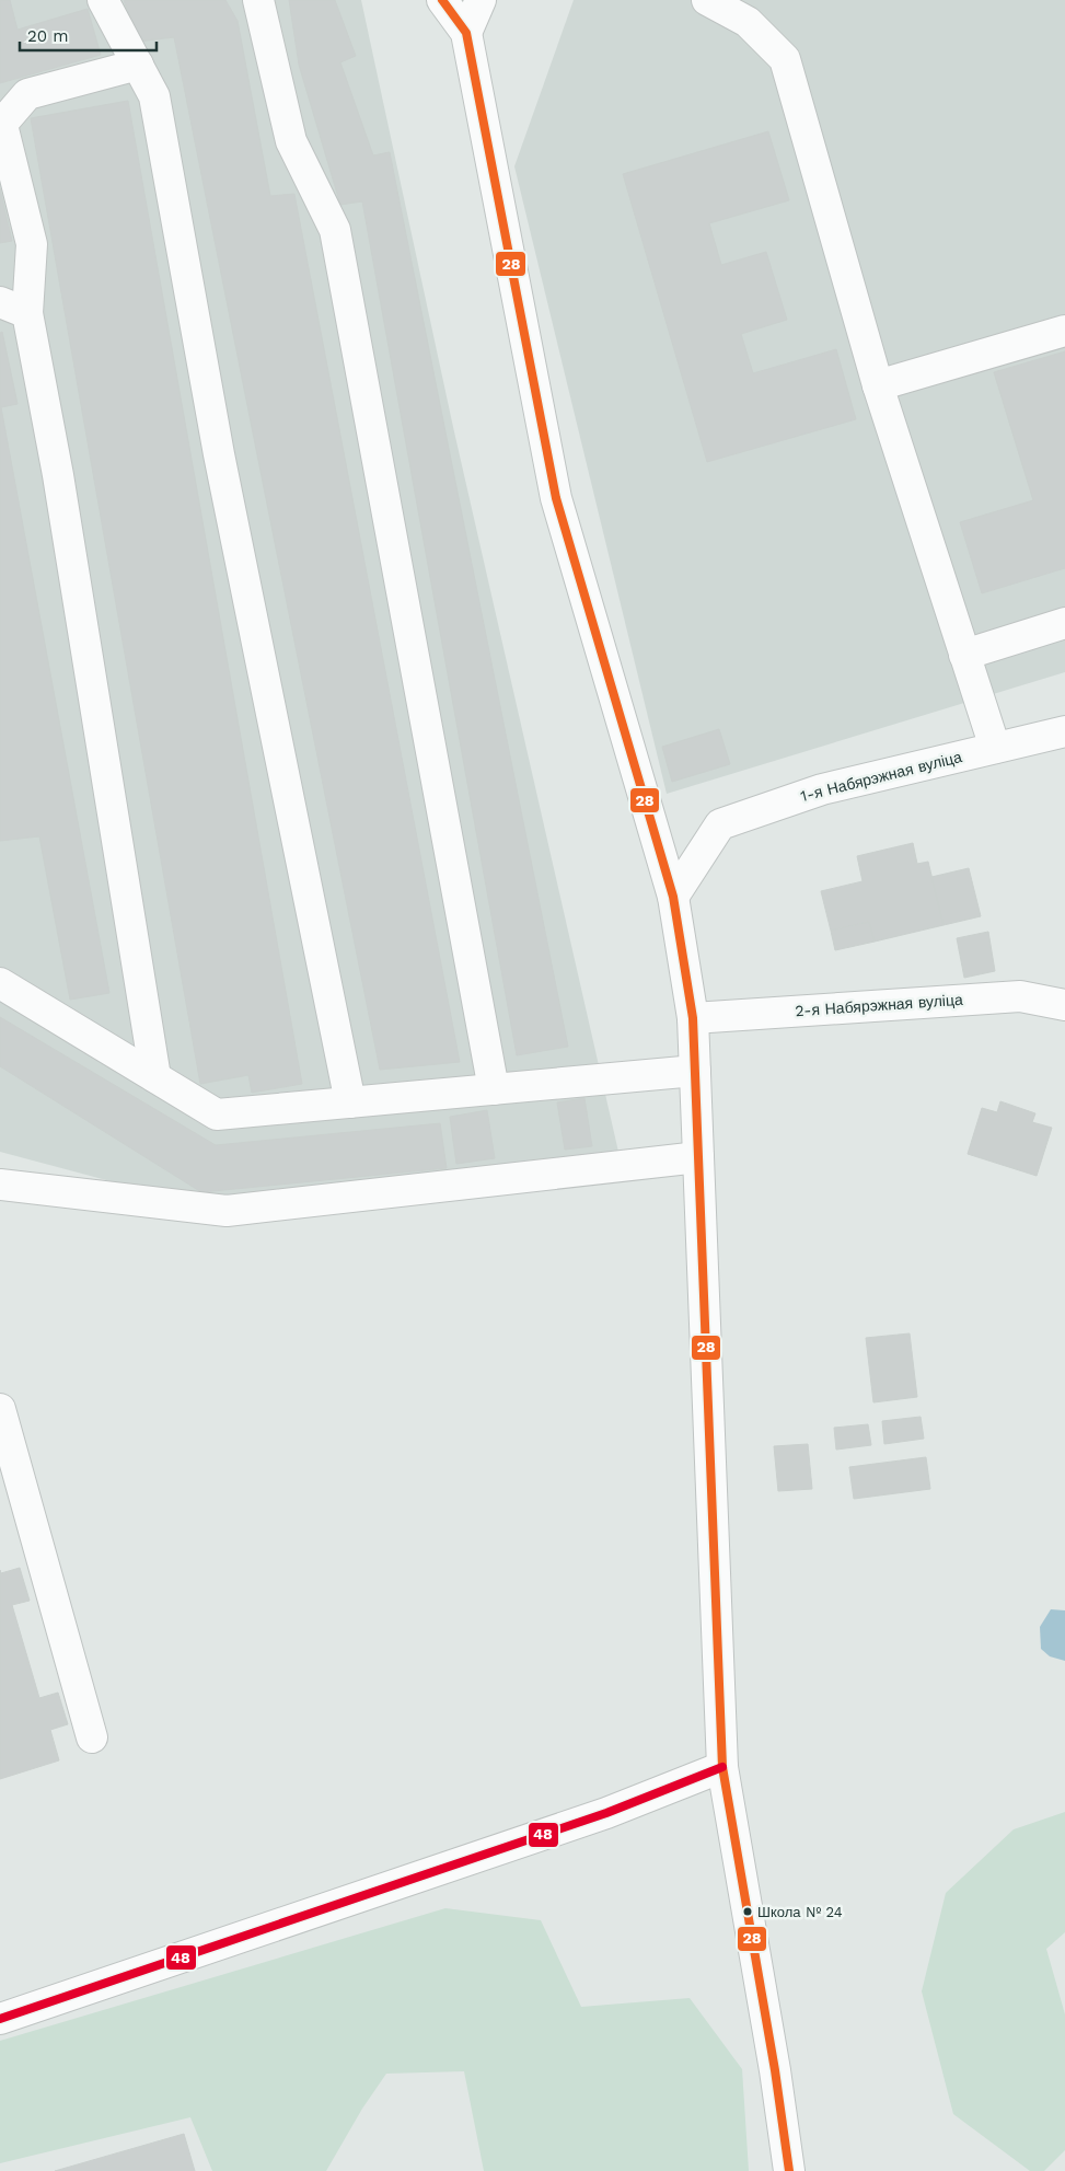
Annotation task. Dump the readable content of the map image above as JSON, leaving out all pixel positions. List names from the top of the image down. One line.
{"streets":{"street":["1-я Набярэжная вуліца","2-я Набярэжная вуліца"]},"places":["Школа № 24"],"lines":["transit line 28","transit line 48"],"scale_bar":"20 m"}
